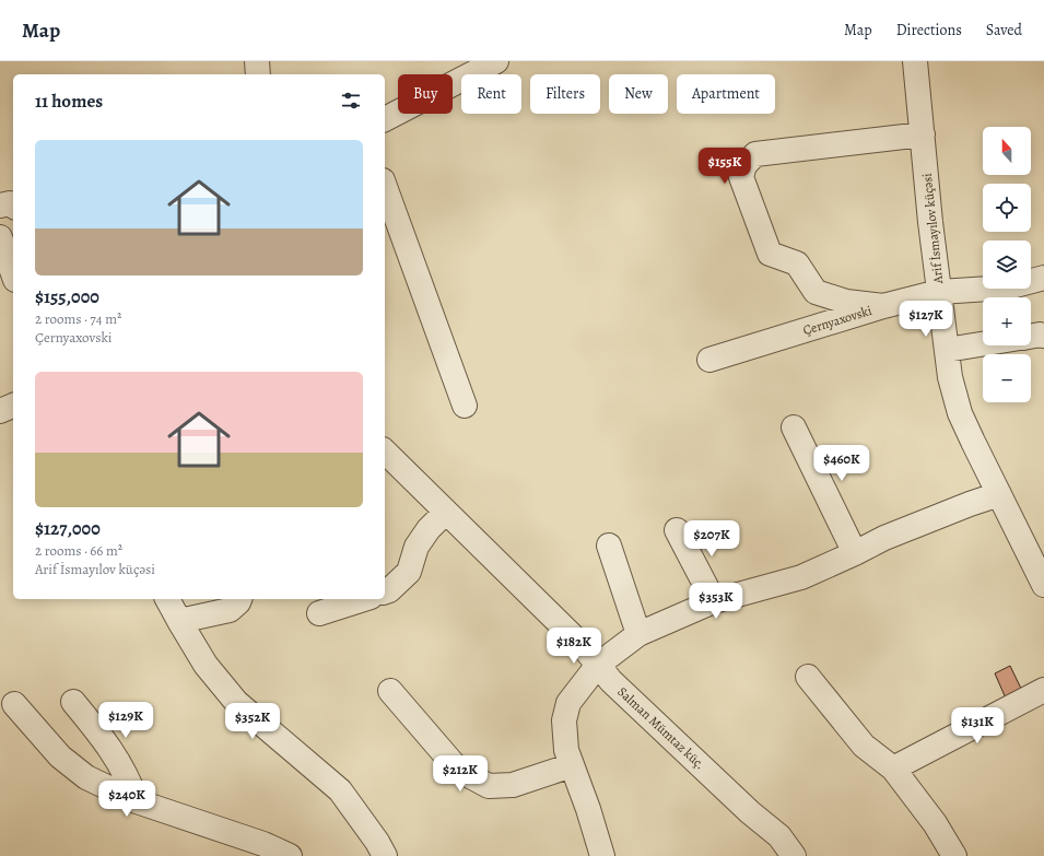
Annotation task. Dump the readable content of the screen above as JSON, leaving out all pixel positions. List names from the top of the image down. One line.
{"streets":{"street":["Arif İsmayılov küçəsi","Çernyaxovski","Salman Mümtaz küç."]},"crossings":[["Arif İsmayılov küçəsi","Çernyaxovski"]],"north":"top","page":{"header":"Map","nav":["Map","Directions","Saved"],"chip":["Buy","Rent","Filters","New","Apartment"],"heading":"11 homes","map_buttons":["+","−"],"list":[{"name":"$155,000","note":"2 rooms · 74 m² · Çernyaxovski"},{"name":"$127,000","note":"2 rooms · 66 m² · Arif İsmayılov küçəsi"}],"price":["$155K","$127K","$460K","$207K","$353K","$182K","$129K","$352K","$131K","$212K","$240K"]}}
